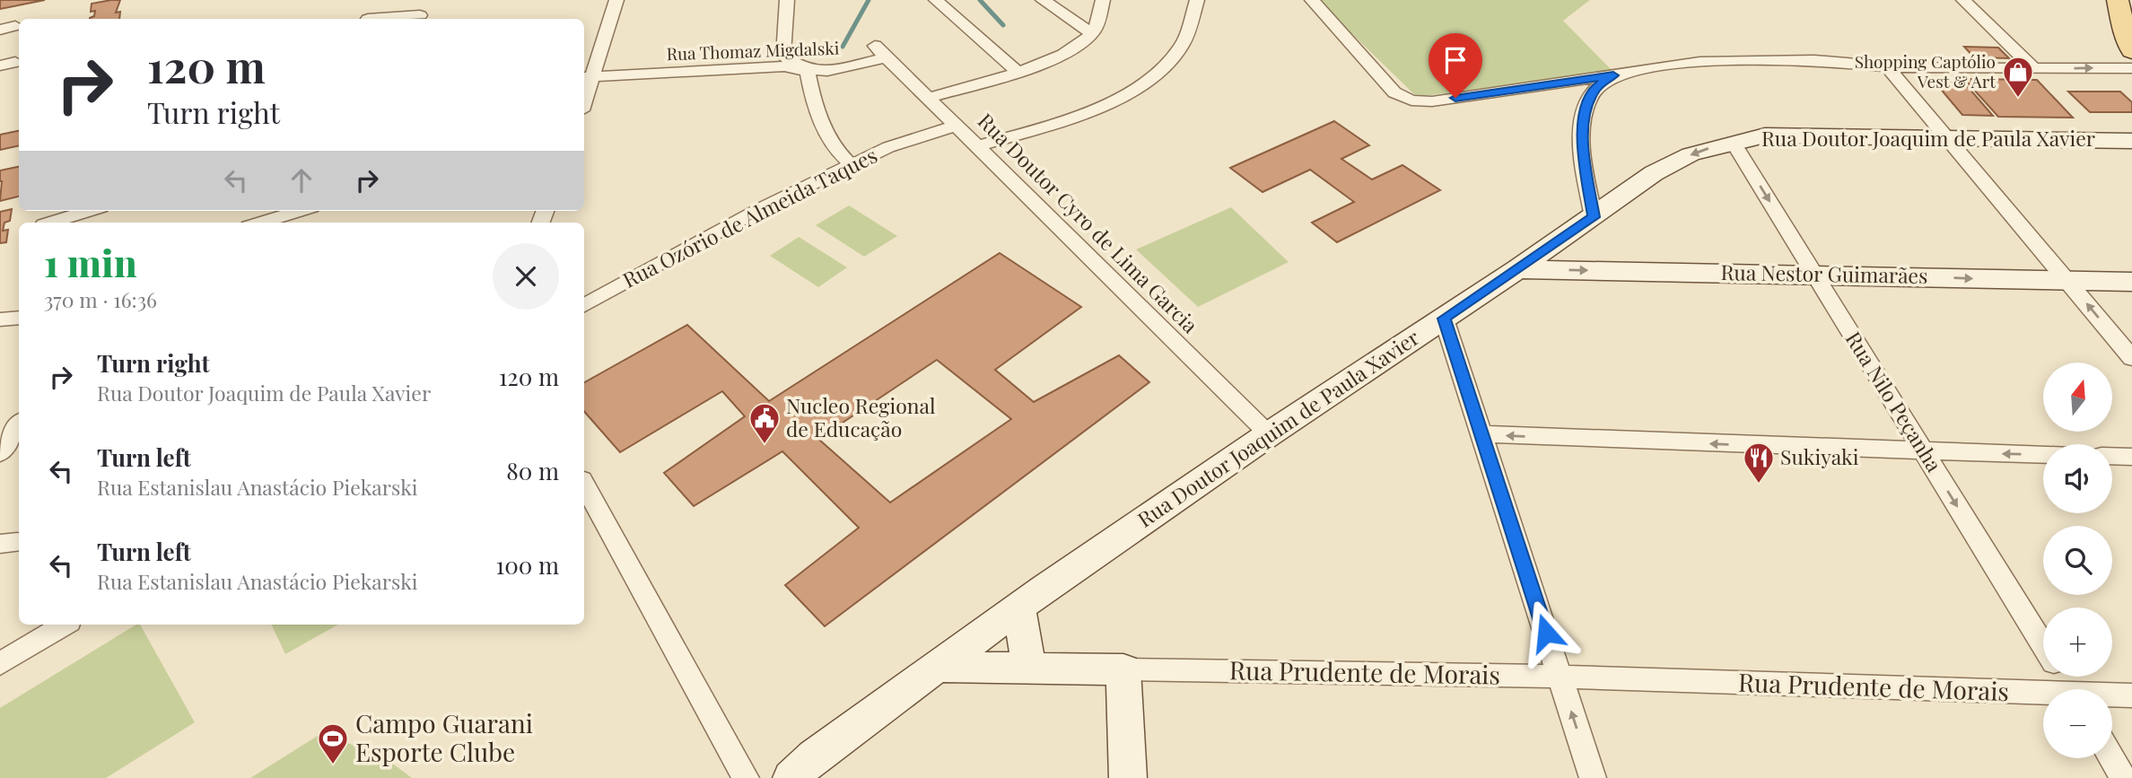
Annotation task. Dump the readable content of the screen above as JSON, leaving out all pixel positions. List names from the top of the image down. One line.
{"streets":{"main road":["Rua Doutor Joaquim de Paula Xavier","Rua Nestor Guimarães","Rua Prudente de Morais"],"street":["Rua Thomaz Migdalski","Rua Ozório de Almeida Taques","Rua Doutor Cyro de Lima Garcia","Rua Nilo Peçanha"]},"crossings":[["Rua Thomaz Migdalski","Rua Doutor Cyro de Lima Garcia"],["Rua Doutor Joaquim de Paula Xavier","Rua Doutor Cyro de Lima Garcia"],["Rua Doutor Joaquim de Paula Xavier","Rua Nestor Guimarães"],["Rua Doutor Joaquim de Paula Xavier","Rua Nilo Peçanha"],["Rua Doutor Joaquim de Paula Xavier","Rua Prudente de Morais"],["Rua Ozório de Almeida Taques","Rua Doutor Cyro de Lima Garcia"],["Rua Nestor Guimarães","Rua Nilo Peçanha"]],"one_way":["Rua Nestor Guimarães","Rua Nilo Peçanha"],"places":{"shop":["Shopping Captólio Vest & Art"],"public building":["Nucleo Regional de Educação"],"restaurant":["Sukiyaki"],"sports":["Campo Guarani Esporte Clube"]},"north":"top","page":{"turn":["120 m","Turn right"],"heading":["1 min","370 m · 16:36"],"list":[{"name":"Turn right","note":"Rua Doutor Joaquim de Paula Xavier","value":"120 m"},{"name":"Turn left","note":"Rua Estanislau Anastácio Piekarski","value":"80 m"},{"name":"Turn left","note":"Rua Estanislau Anastácio Piekarski","value":"100 m"}],"map_buttons":["+","−"]}}
